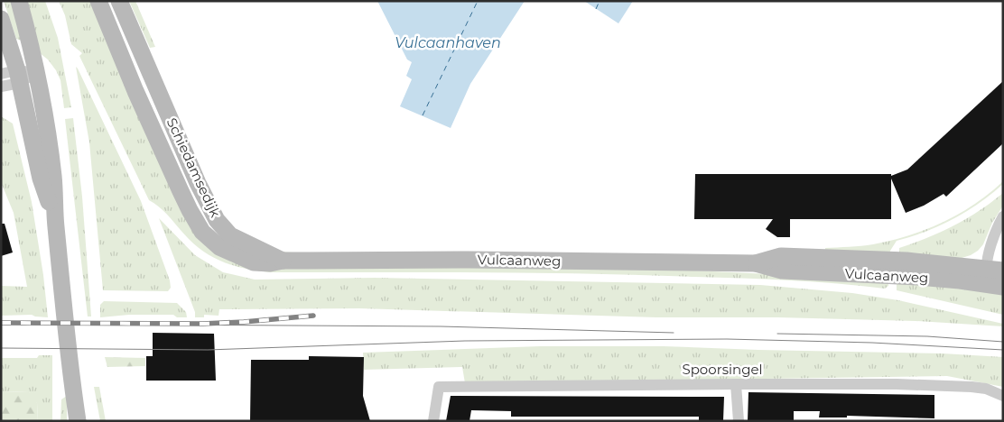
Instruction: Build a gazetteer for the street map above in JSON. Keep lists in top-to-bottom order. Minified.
{"streets":{"main road":["Schiedamsedijk","Vulcaanweg"],"street":["Spoorsingel"]},"crossings":[["Schiedamsedijk","Vulcaanweg"]],"water":["Vulcaanhaven"]}
